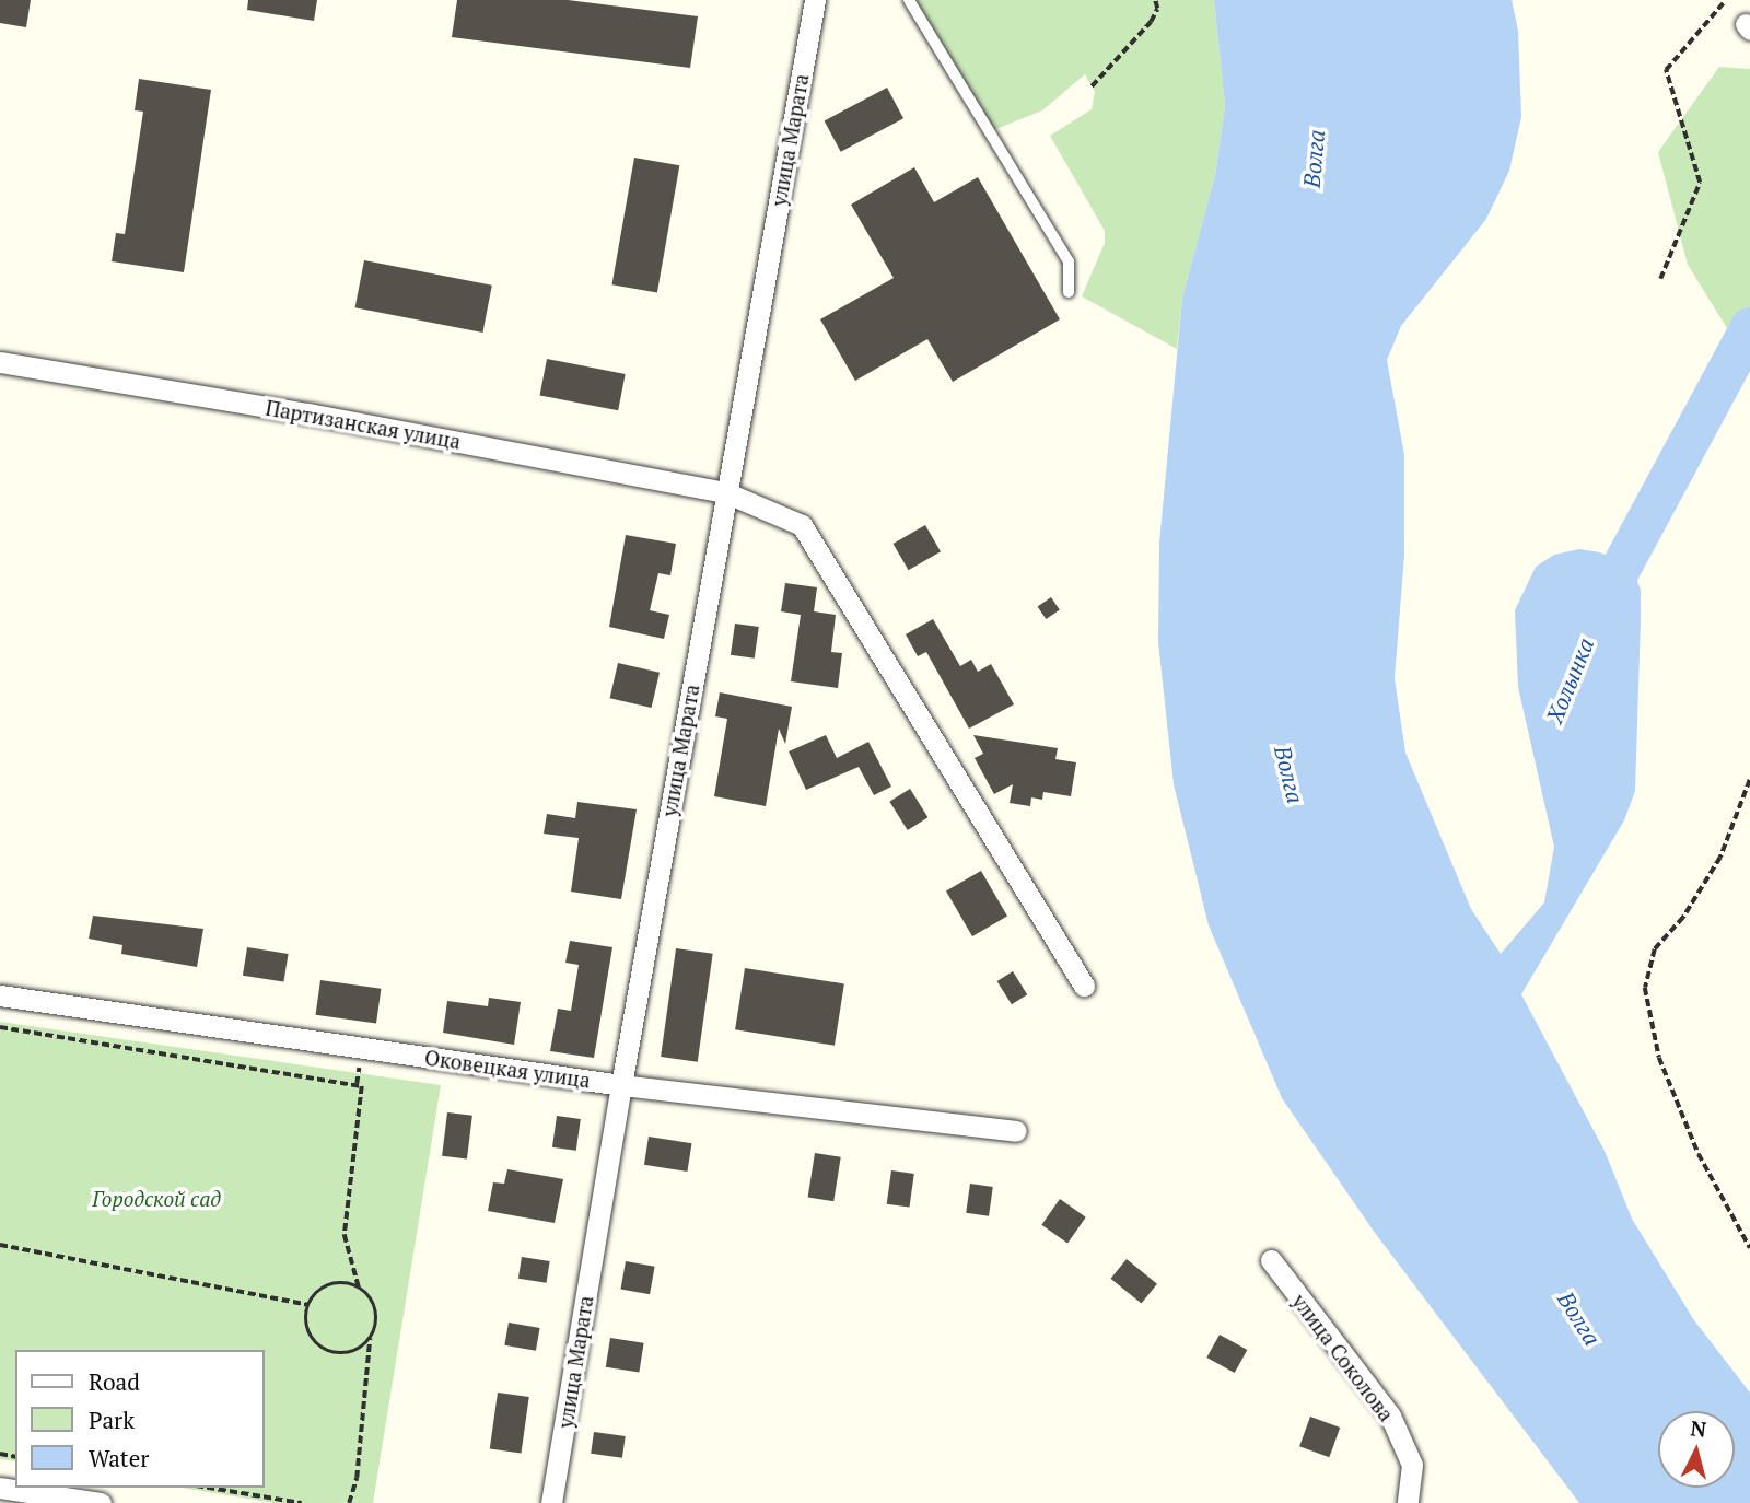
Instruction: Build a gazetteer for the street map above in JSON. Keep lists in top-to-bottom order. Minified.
{"streets":{"street":["улица Марата","Партизанская улица","Оковецкая улица","улица Соколова"]},"crossings":[["улица Марата","Партизанская улица"],["улица Марата","Оковецкая улица"]],"water":["Волга","Холынка"],"parks":["Городской сад"],"legend":["Road","Park","Water"],"north":"top"}
